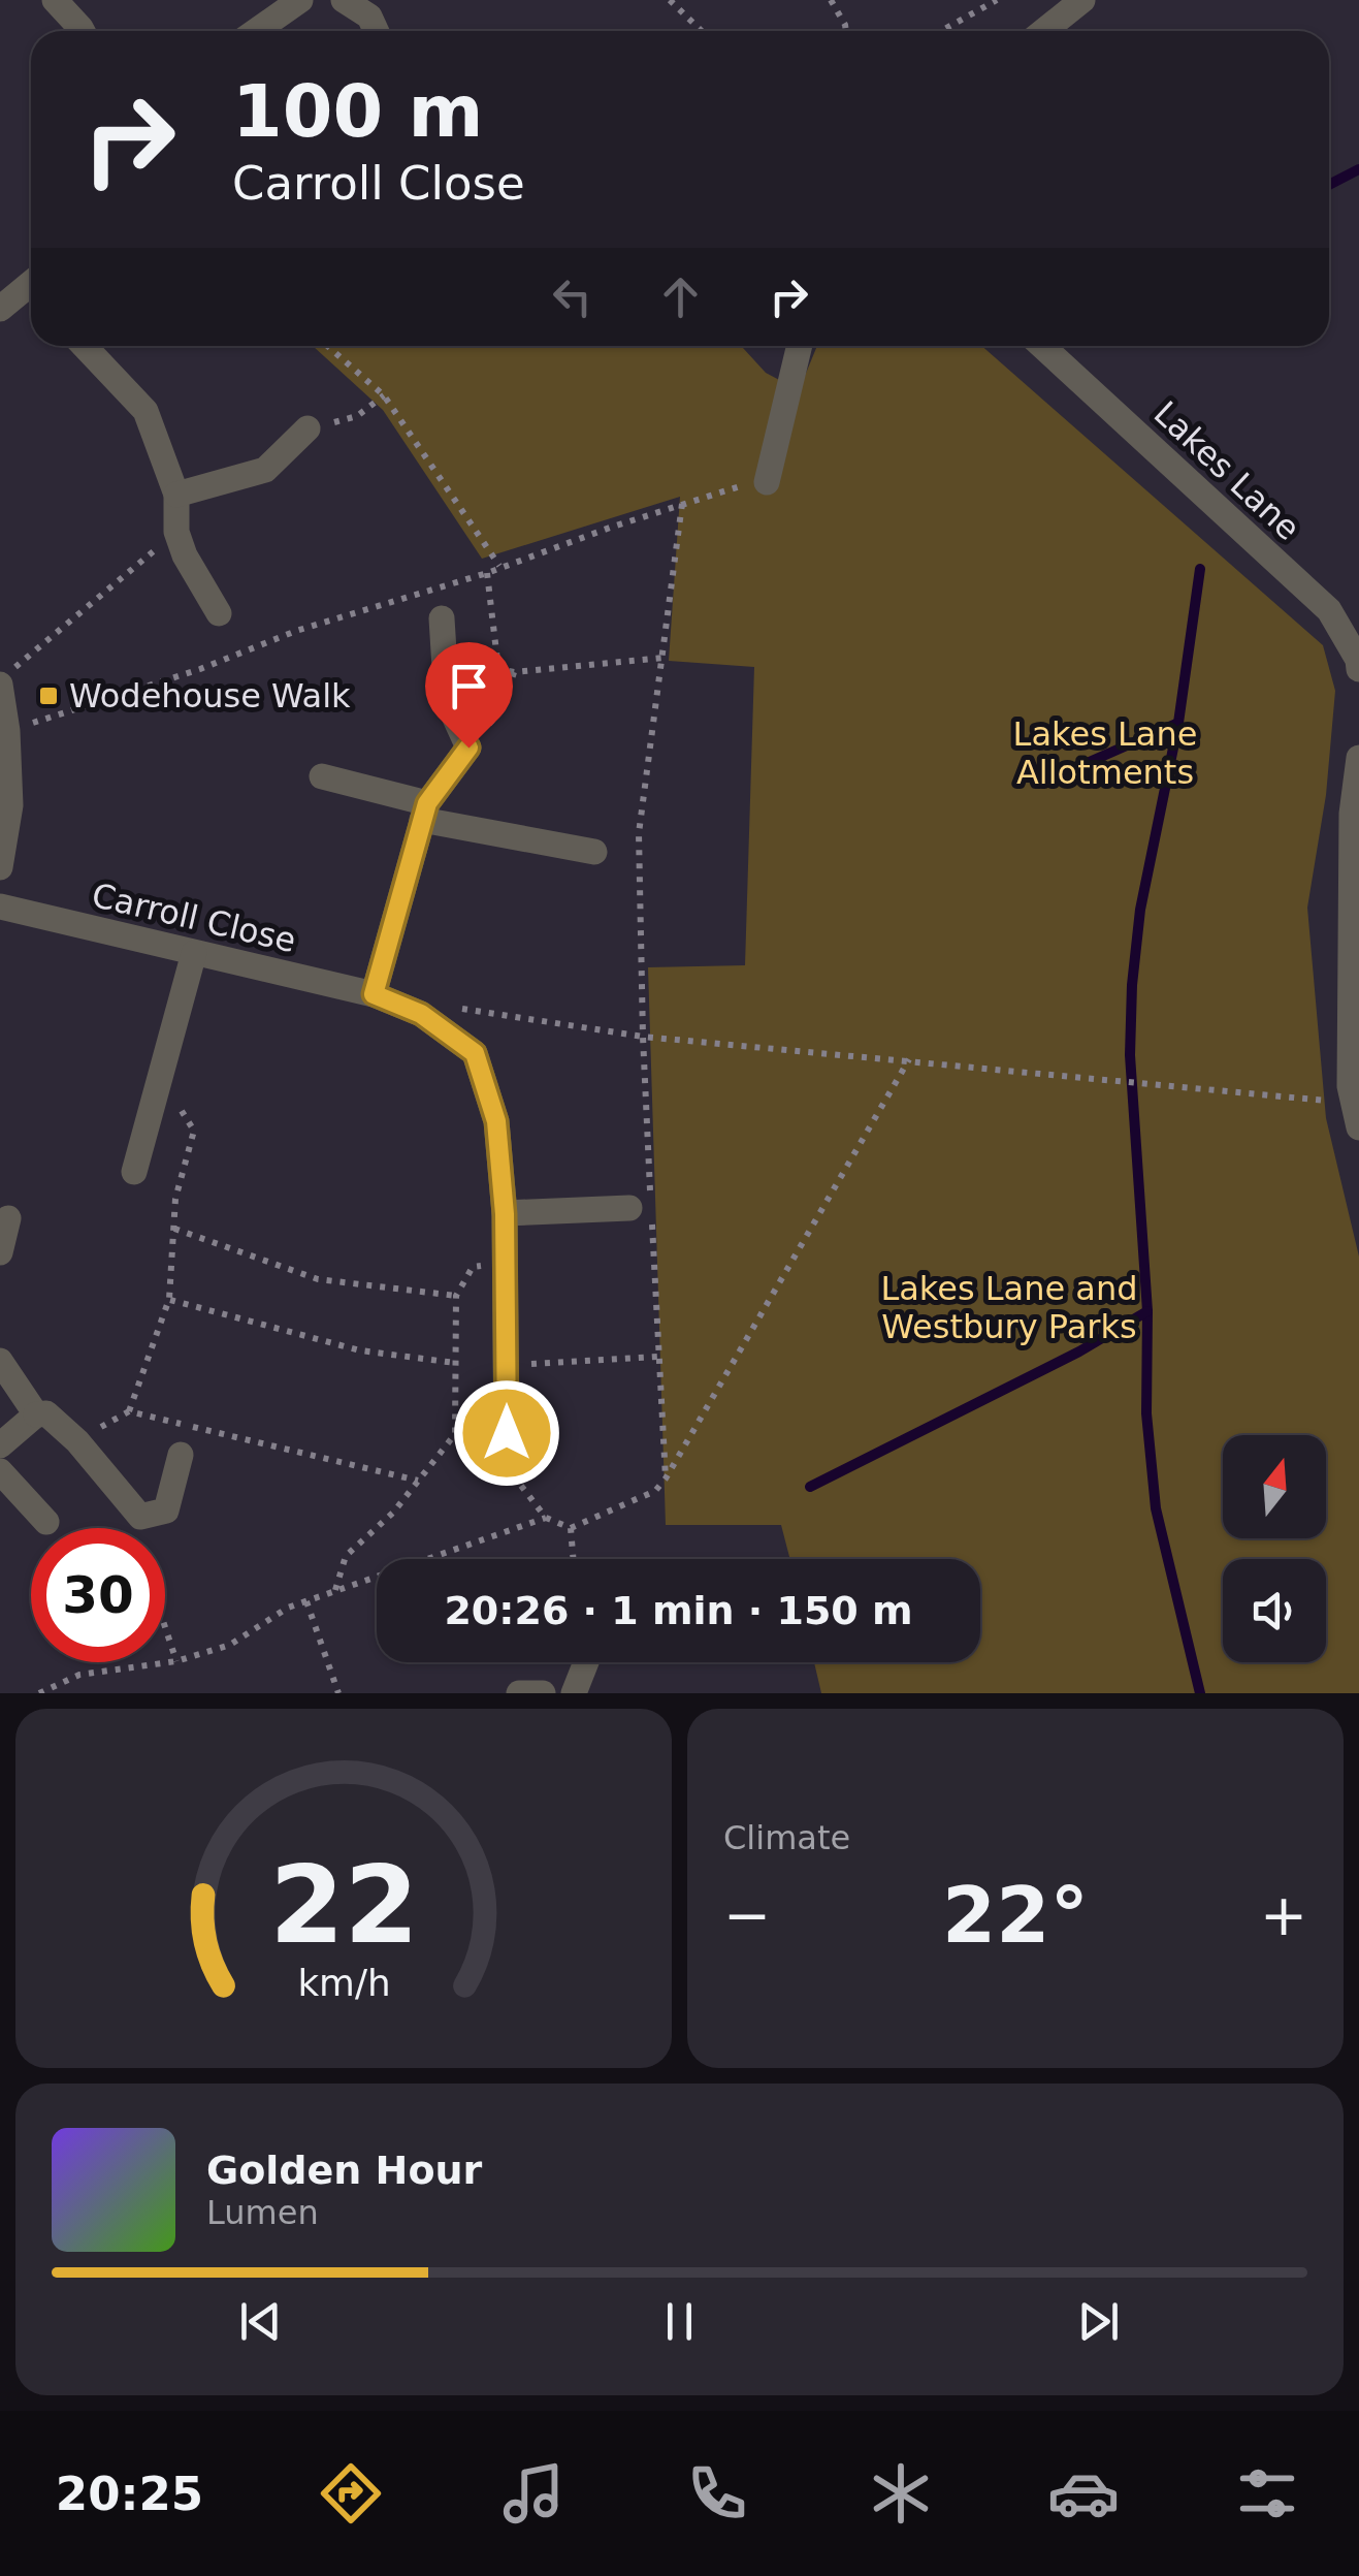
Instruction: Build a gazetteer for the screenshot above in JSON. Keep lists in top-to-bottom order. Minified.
{"streets":{"street":["Lakes Lane","Carroll Close"]},"parks":["Lakes Lane Allotments","Lakes Lane and Westbury Parks"],"places":{"transit":["Wodehouse Walk"]},"north":"top","page":{"turn":["100 m","Carroll Close"],"limit":"30","trip":"20:26 · 1 min · 150 m","tile":"Climate","heat":["−","22°","+"],"song":["Golden Hour","Lumen"],"tabs":"20:25","gauge":["22","km/h"]}}
